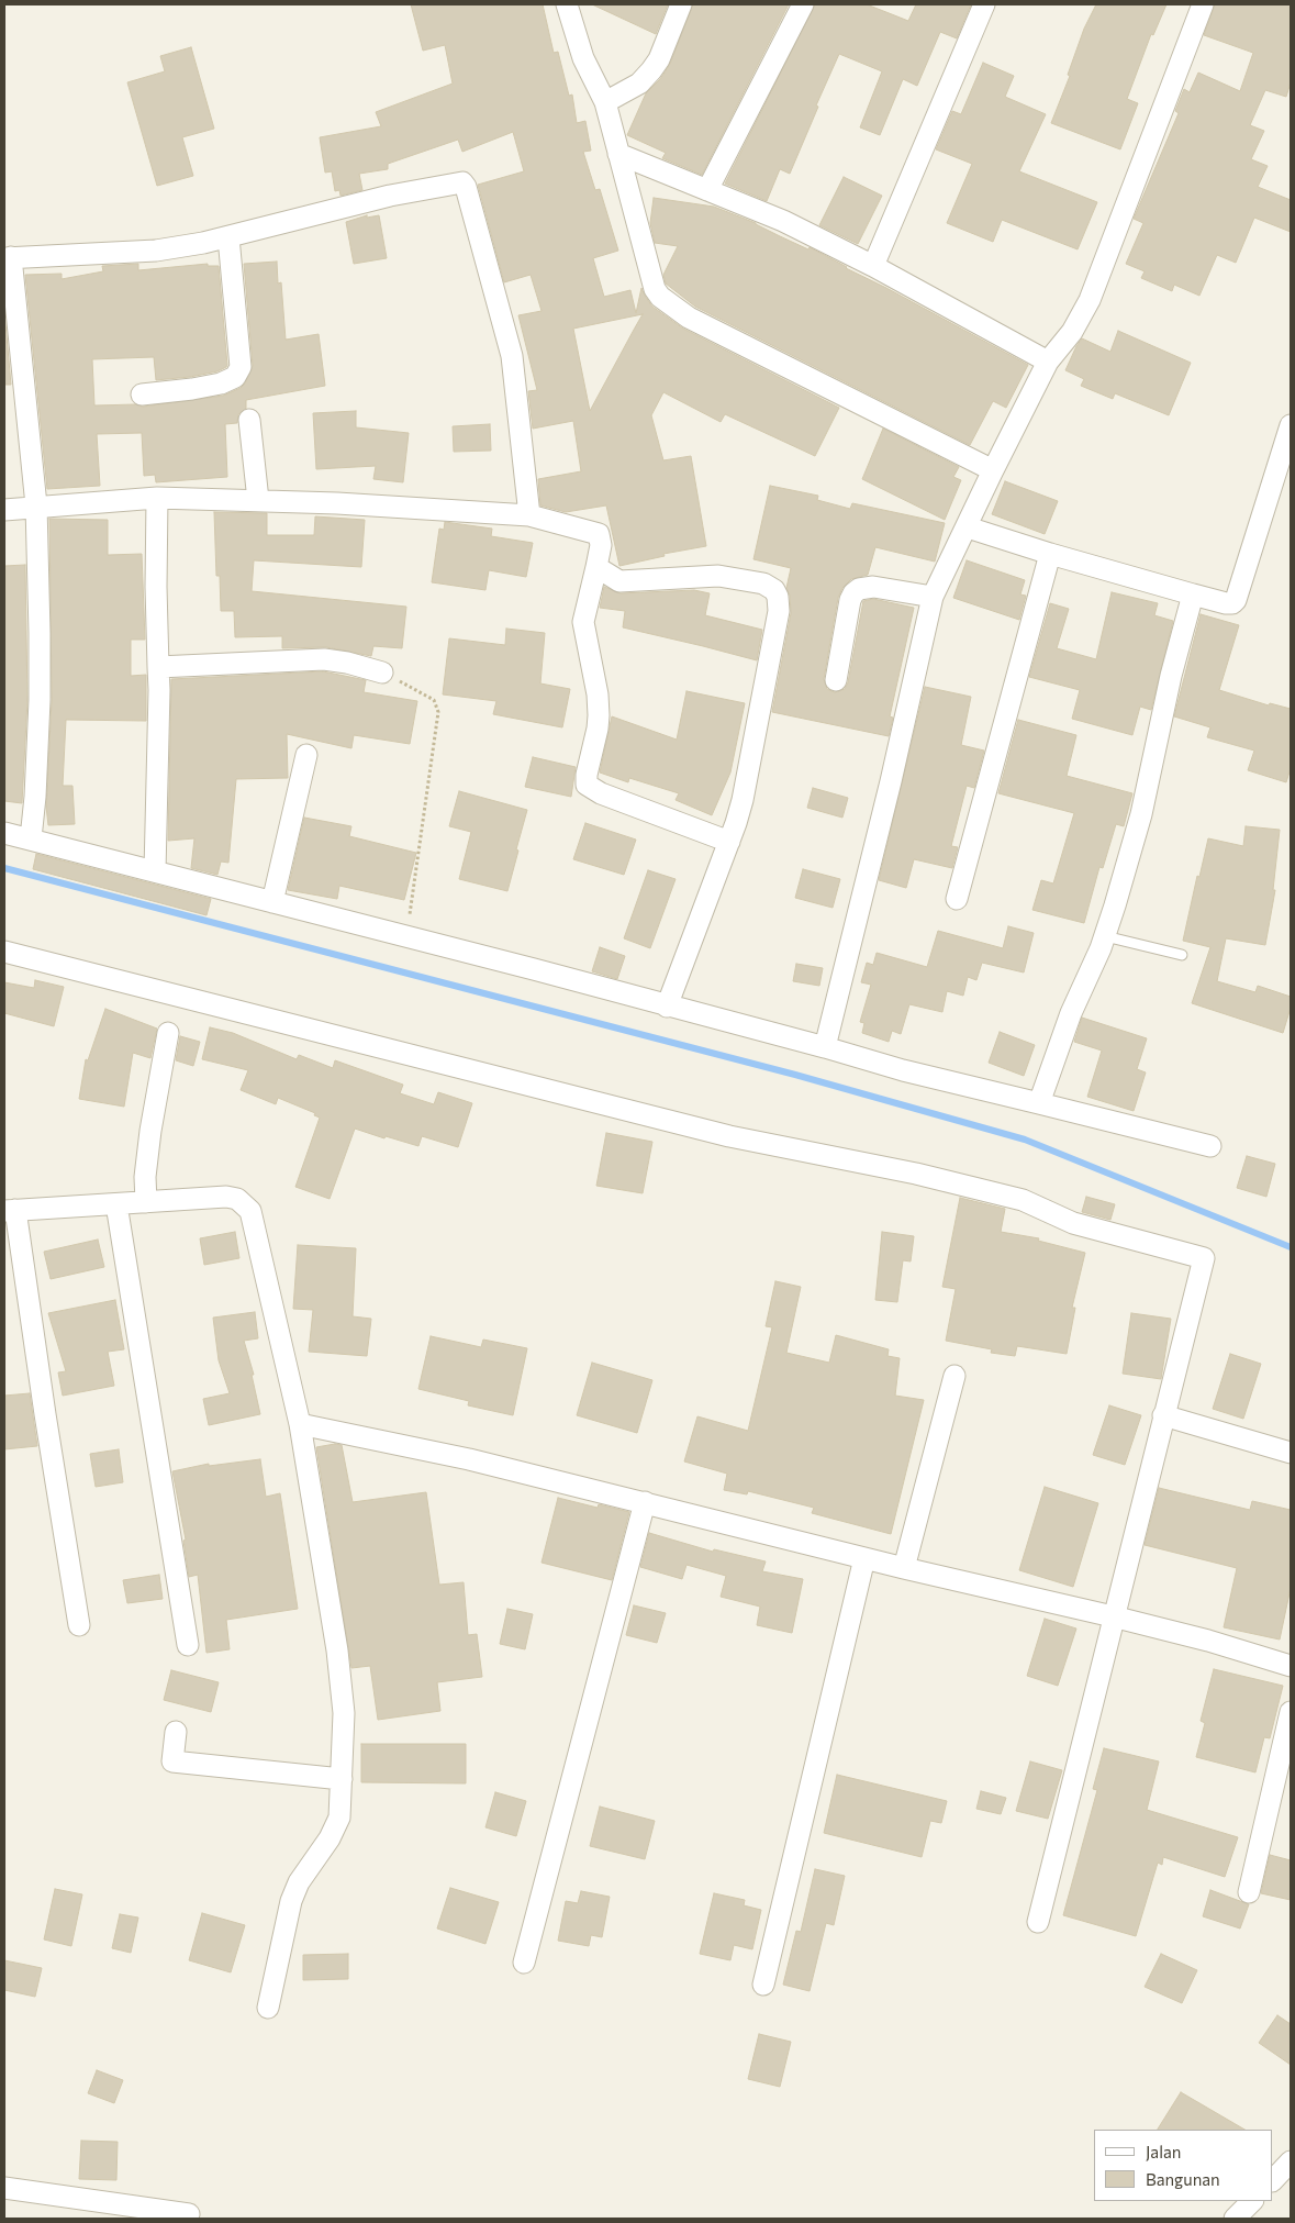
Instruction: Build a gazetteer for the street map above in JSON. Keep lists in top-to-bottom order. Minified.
{"legend":["Jalan","Bangunan"]}
